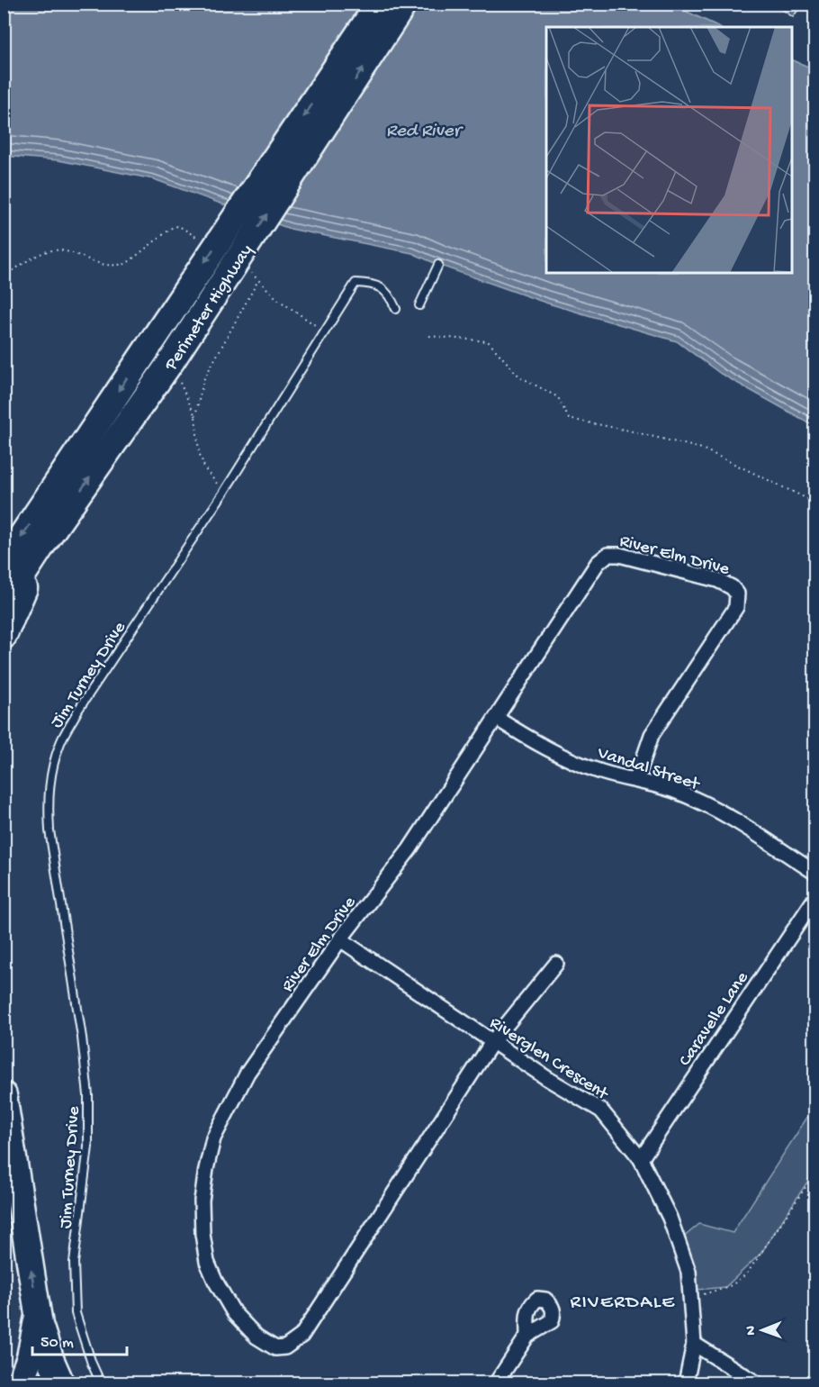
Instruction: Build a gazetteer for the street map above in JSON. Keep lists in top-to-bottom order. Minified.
{"streets":{"highway":["Perimeter Highway"],"street":["River Elm Drive","Vandal Street","Caravelle Lane","Riverglen Crescent"],"lane":["Jim Turney Drive"]},"crossings":[["River Elm Drive","Vandal Street"],["River Elm Drive","Riverglen Crescent"],["Caravelle Lane","Riverglen Crescent"]],"districts":["RIVERDALE"],"water":["Red River"],"scale_bar":"50 m","north":"left"}
